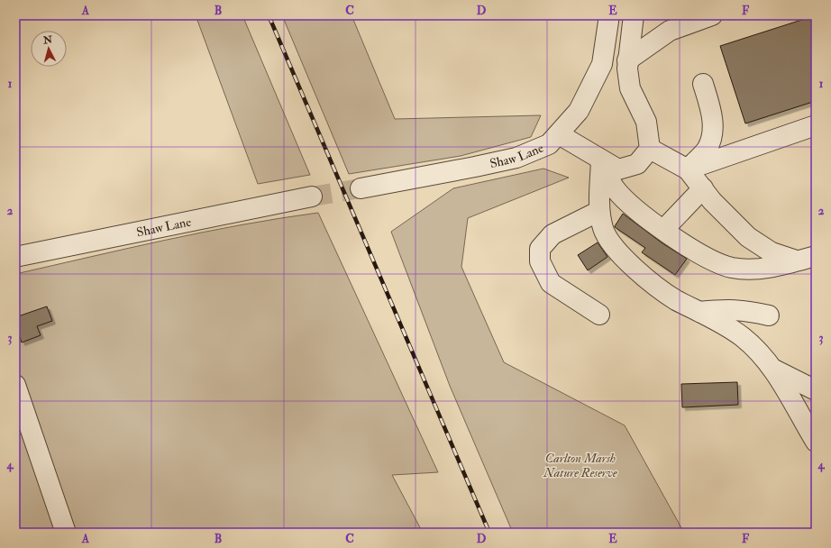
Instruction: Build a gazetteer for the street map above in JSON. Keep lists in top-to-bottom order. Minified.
{"streets":{"street":["Shaw Lane"]},"parks":["Carlton Marsh Nature Reserve"],"north":"top","grid":{"columns":["A","B","C","D","E","F"],"rows":["1","2","3","4"]}}
